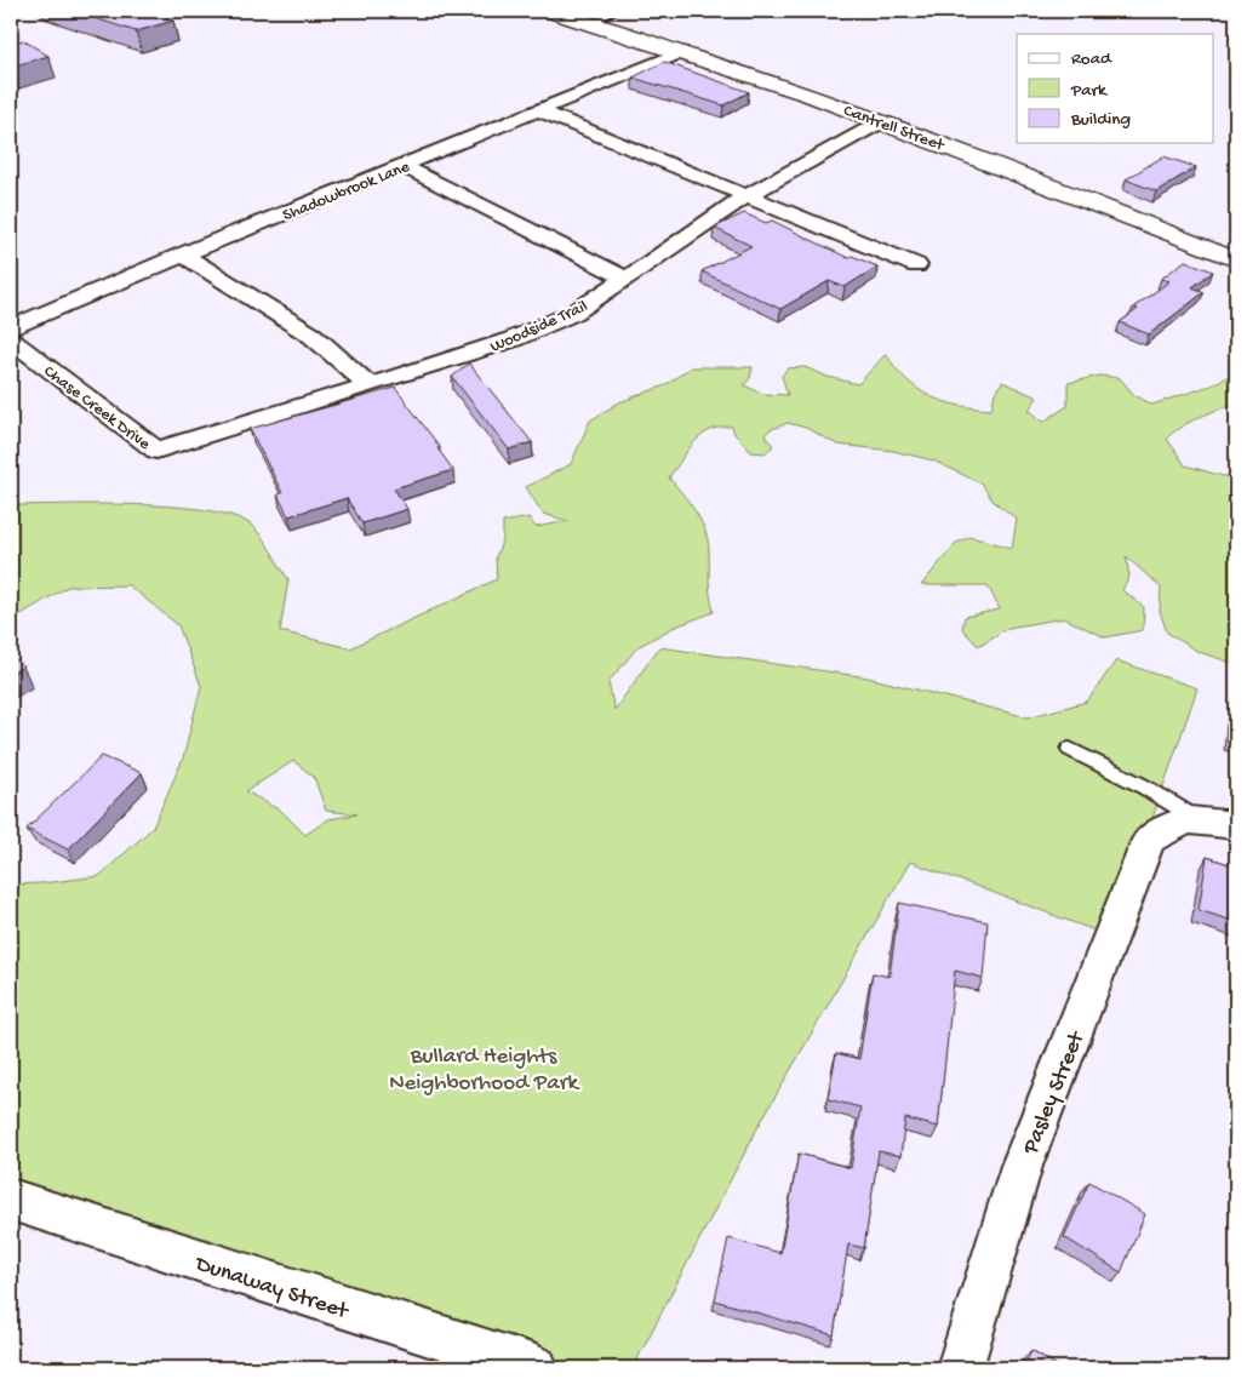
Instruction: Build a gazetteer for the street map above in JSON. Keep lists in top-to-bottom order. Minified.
{"streets":{"street":["Cantrell Street","Shadowbrook Lane","Woodside Trail","Chase Creek Drive","Pasley Street","Dunaway Street"]},"crossings":[["Cantrell Street","Shadowbrook Lane"],["Cantrell Street","Woodside Trail"],["Woodside Trail","Chase Creek Drive"]],"parks":["Bullard Heights Neighborhood Park"],"legend":["Road","Park","Building"]}
